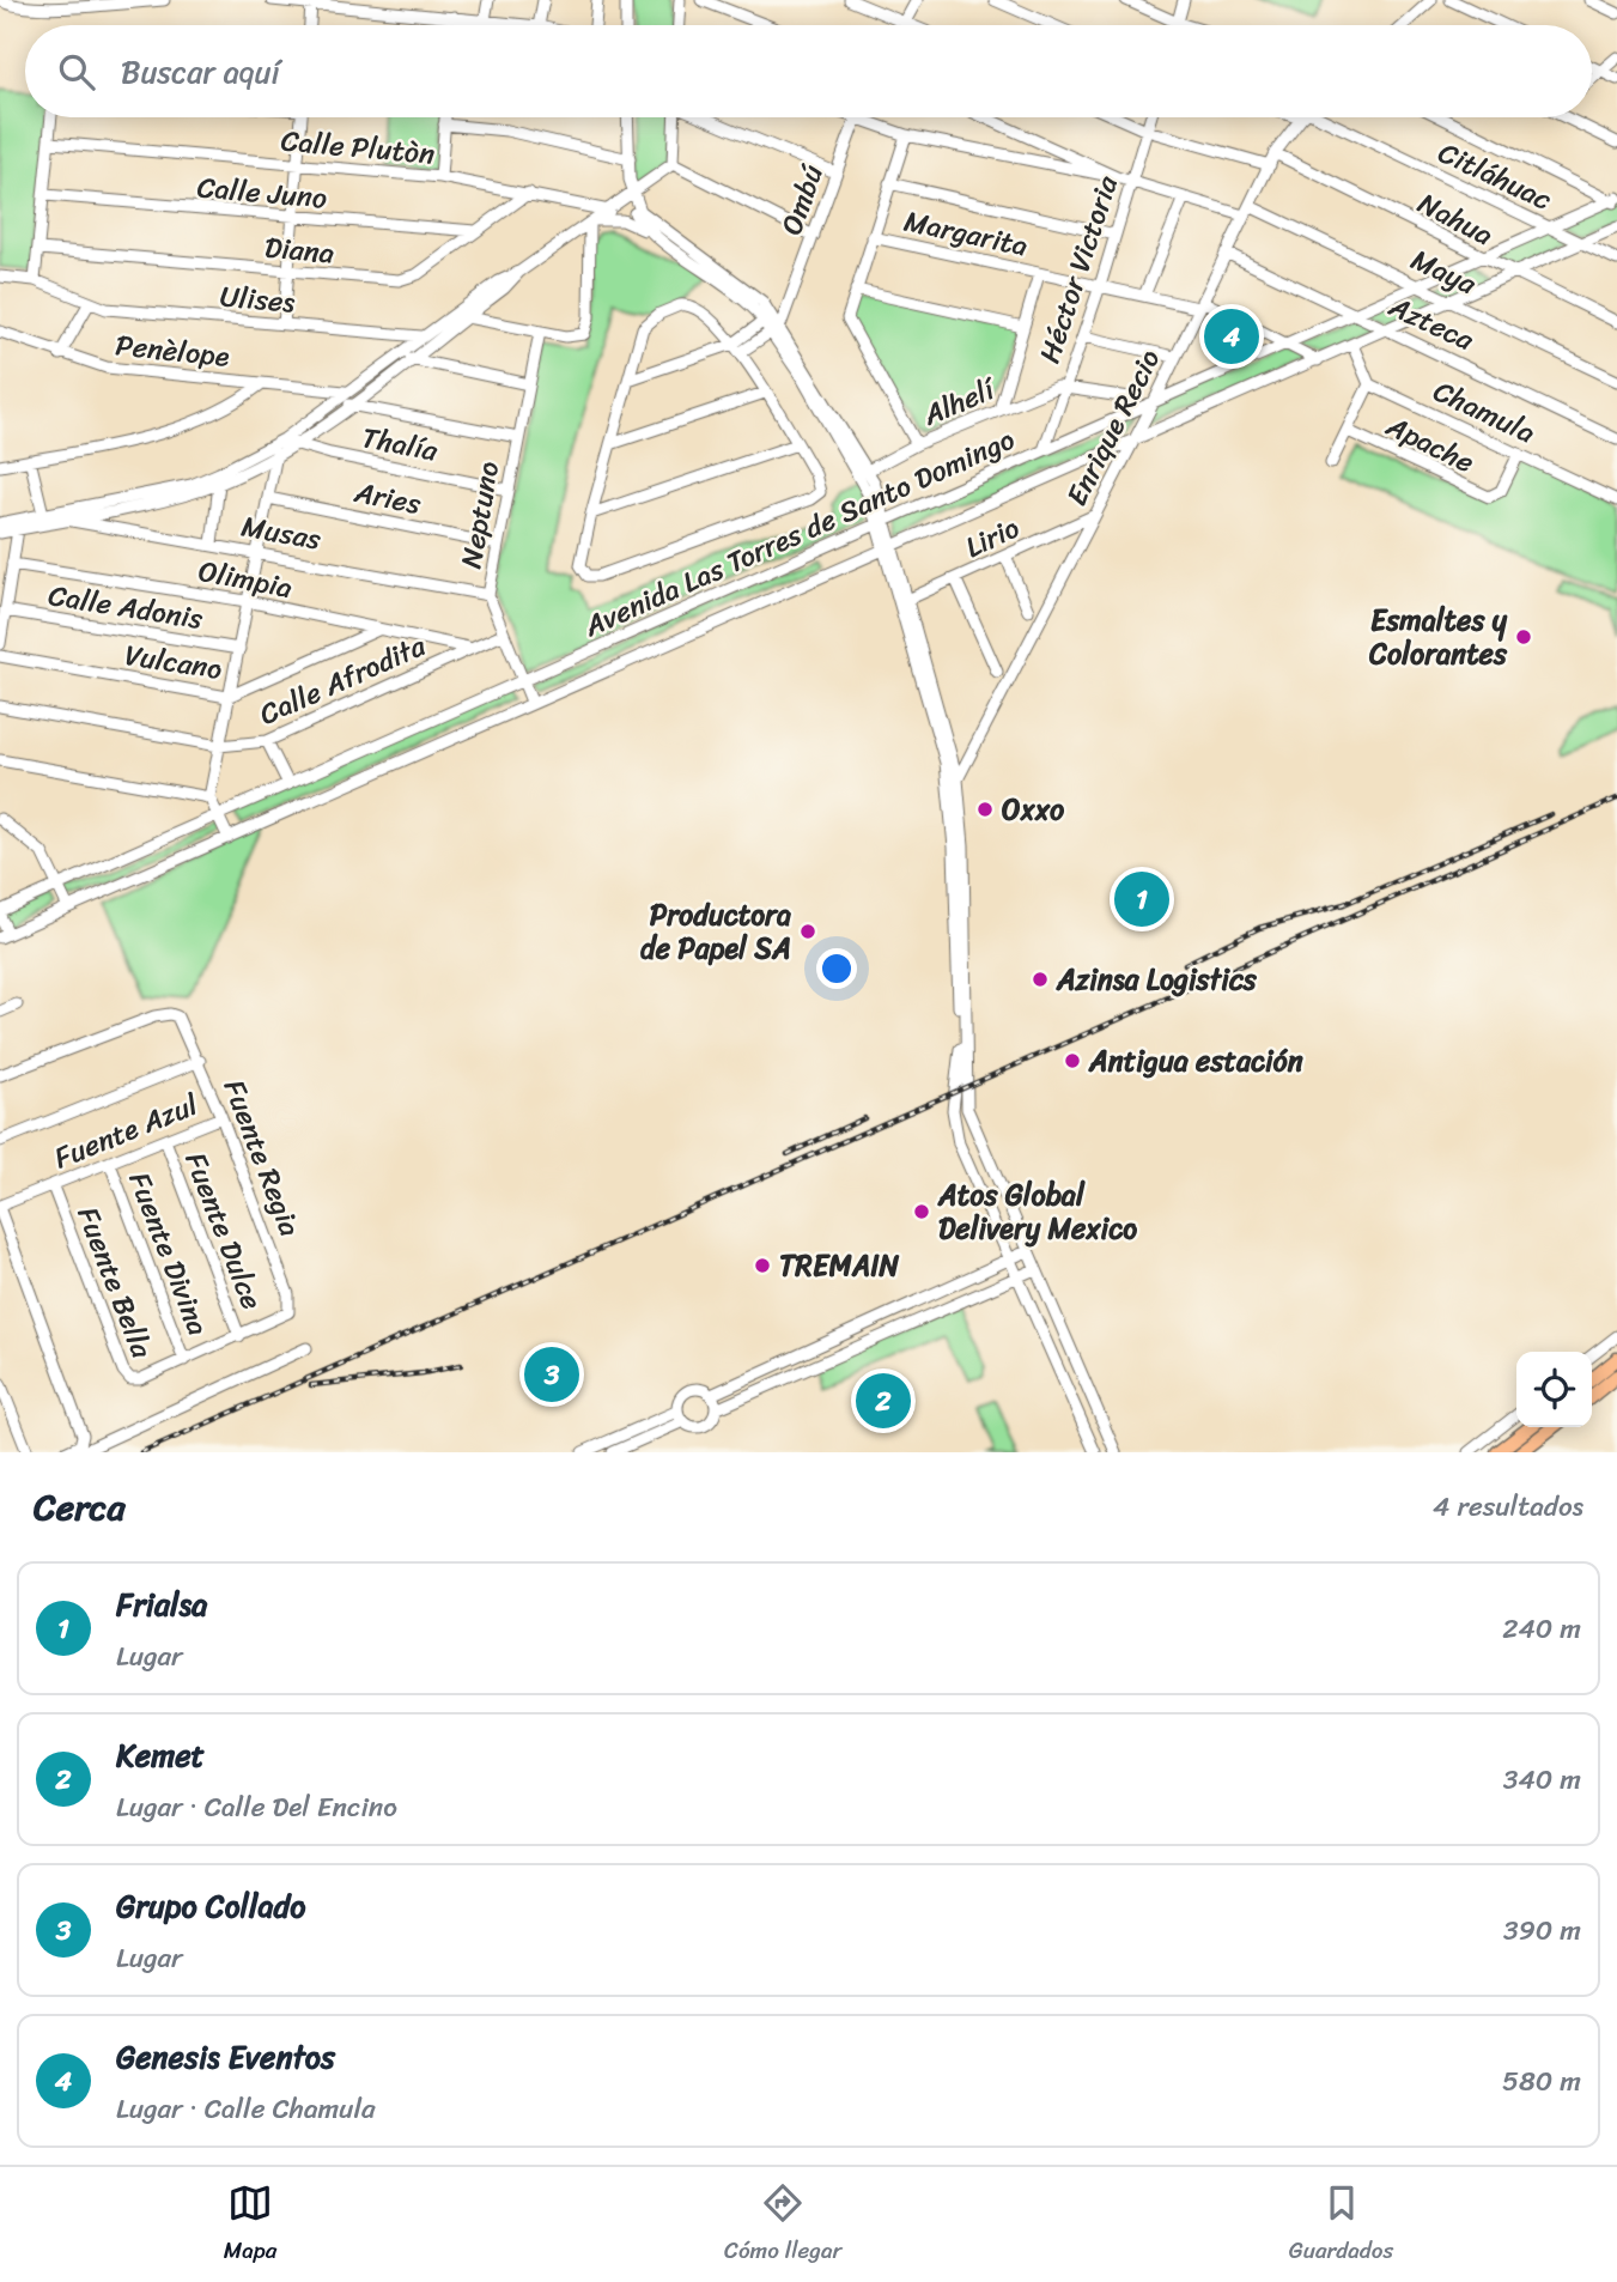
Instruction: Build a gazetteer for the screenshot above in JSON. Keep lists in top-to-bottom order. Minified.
{"streets":{"street":["Calle Plutòn","Citláhuac","Calle Juno","Ombú","Nahua","Margarita","Diana","Héctor Victoria","Maya","Ulises","Azteca","Penèlope","Alhelí","Chamula","Enrique Recio","Thalía","Apache","Aries","Neptuno","Musas","Avenida Las Torres de Santo Domingo","Lirio","Olimpia","Calle Adonis","Vulcano","Calle Afrodita","Fuente Azul","Fuente Regia","Fuente Dulce","Fuente Divina","Fuente Bella"]},"crossings":[["Calle Plutòn","Diana"],["Citláhuac","Avenida Las Torres de Santo Domingo"],["Calle Juno","Diana"],["Nahua","Enrique Recio"],["Nahua","Avenida Las Torres de Santo Domingo"],["Margarita","Héctor Victoria"],["Margarita","Enrique Recio"],["Margarita","Avenida Las Torres de Santo Domingo"],["Héctor Victoria","Maya"],["Héctor Victoria","Alhelí"],["Héctor Victoria","Avenida Las Torres de Santo Domingo"],["Maya","Enrique Recio"],["Maya","Avenida Las Torres de Santo Domingo"],["Azteca","Enrique Recio"],["Azteca","Avenida Las Torres de Santo Domingo"],["Chamula","Apache"],["Enrique Recio","Avenida Las Torres de Santo Domingo"],["Enrique Recio","Lirio"],["Thalía","Neptuno"],["Aries","Neptuno"],["Neptuno","Musas"],["Neptuno","Avenida Las Torres de Santo Domingo"],["Neptuno","Calle Afrodita"],["Olimpia","Vulcano"],["Olimpia","Calle Afrodita"],["Fuente Azul","Fuente Regia"],["Fuente Azul","Fuente Dulce"],["Fuente Azul","Fuente Divina"],["Fuente Azul","Fuente Bella"],["Fuente Regia","Fuente Dulce"],["Fuente Divina","Fuente Bella"]],"places":["Esmaltes y Colorantes","Oxxo","Productora de Papel SA","Azinsa Logistics","Antigua estación","Atos Global Delivery Mexico","TREMAIN"],"page":{"search":"Buscar aquí","pins":["4","1","3","2"],"heading":["Cerca","4 resultados"],"list":[{"mark":"1","name":"Frialsa","note":"Lugar","value":"240 m"},{"mark":"2","name":"Kemet","note":"Lugar · Calle Del Encino","value":"340 m"},{"mark":"3","name":"Grupo Collado","note":"Lugar","value":"390 m"},{"mark":"4","name":"Genesis Eventos","note":"Lugar · Calle Chamula","value":"580 m"}],"nav":["Mapa","Cómo llegar","Guardados"]}}
